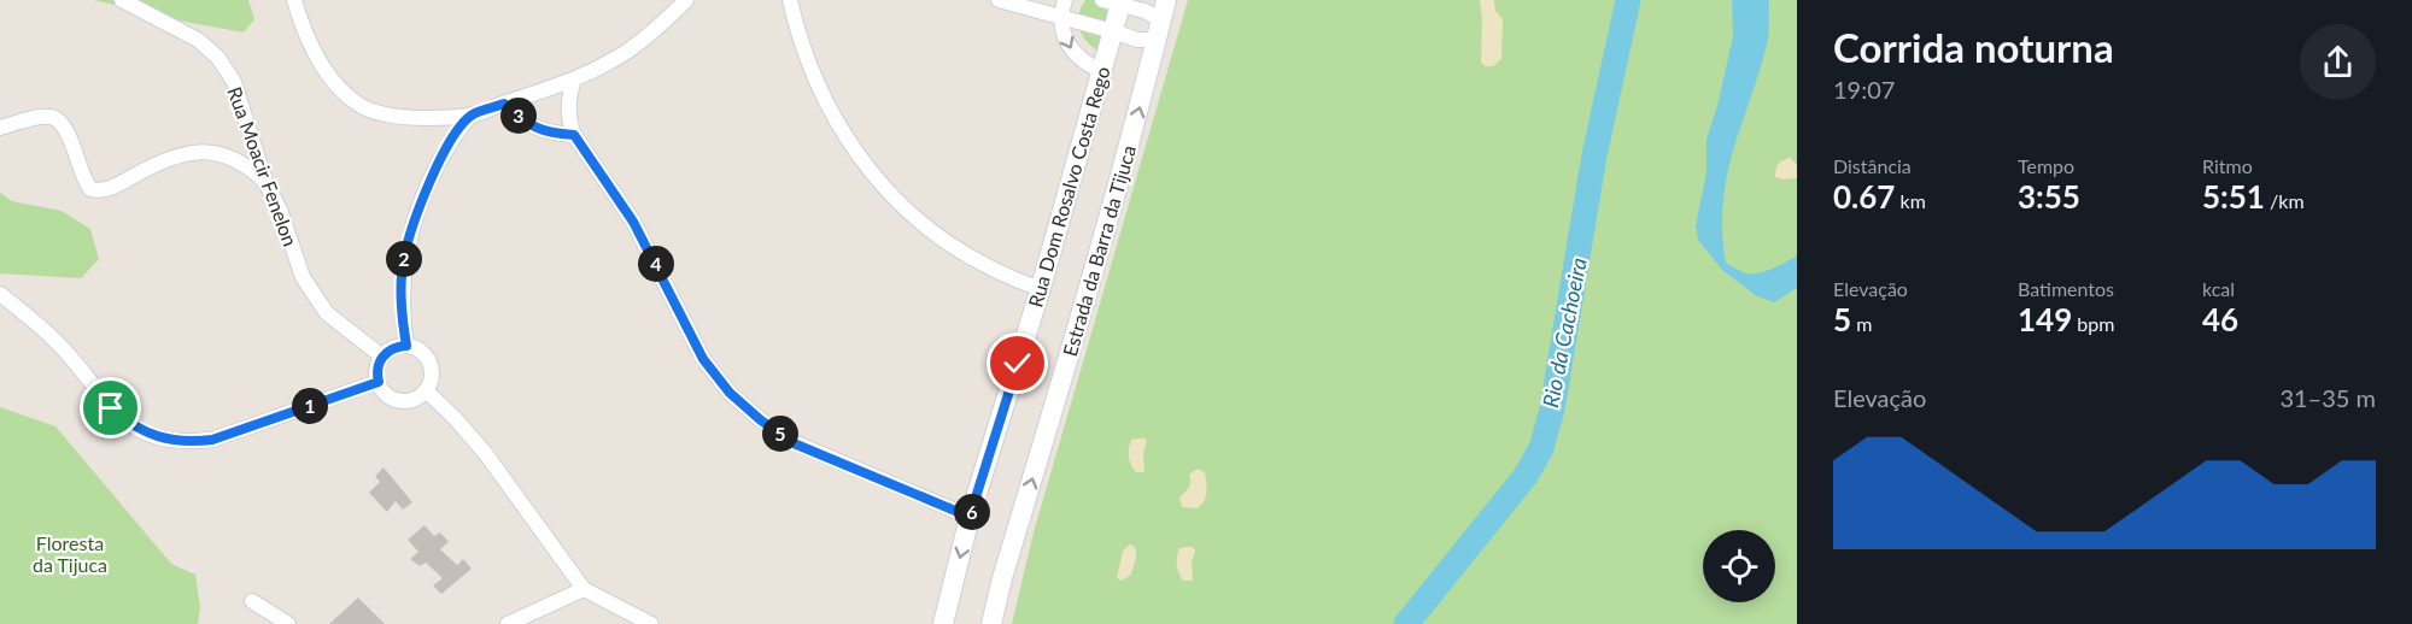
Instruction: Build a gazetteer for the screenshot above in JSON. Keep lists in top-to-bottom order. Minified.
{"streets":{"main road":["Rua Dom Rosalvo Costa Rego","Estrada da Barra da Tijuca"],"street":["Rua Moacir Fenelon"]},"one_way":["Estrada da Barra da Tijuca"],"water":["Rio da Cachoeira"],"parks":["Floresta da Tijuca"],"page":{"heading":["Corrida noturna","19:07"],"pins":["3","2","4","1","5","6"],"stats":[["Distância","0.67 km"],["Tempo","3:55"],["Ritmo","5:51 /km"],["Elevação","5 m"],["Batimentos","149 bpm"],["kcal","46"]],"chart":["Elevação","31–35 m"]}}
